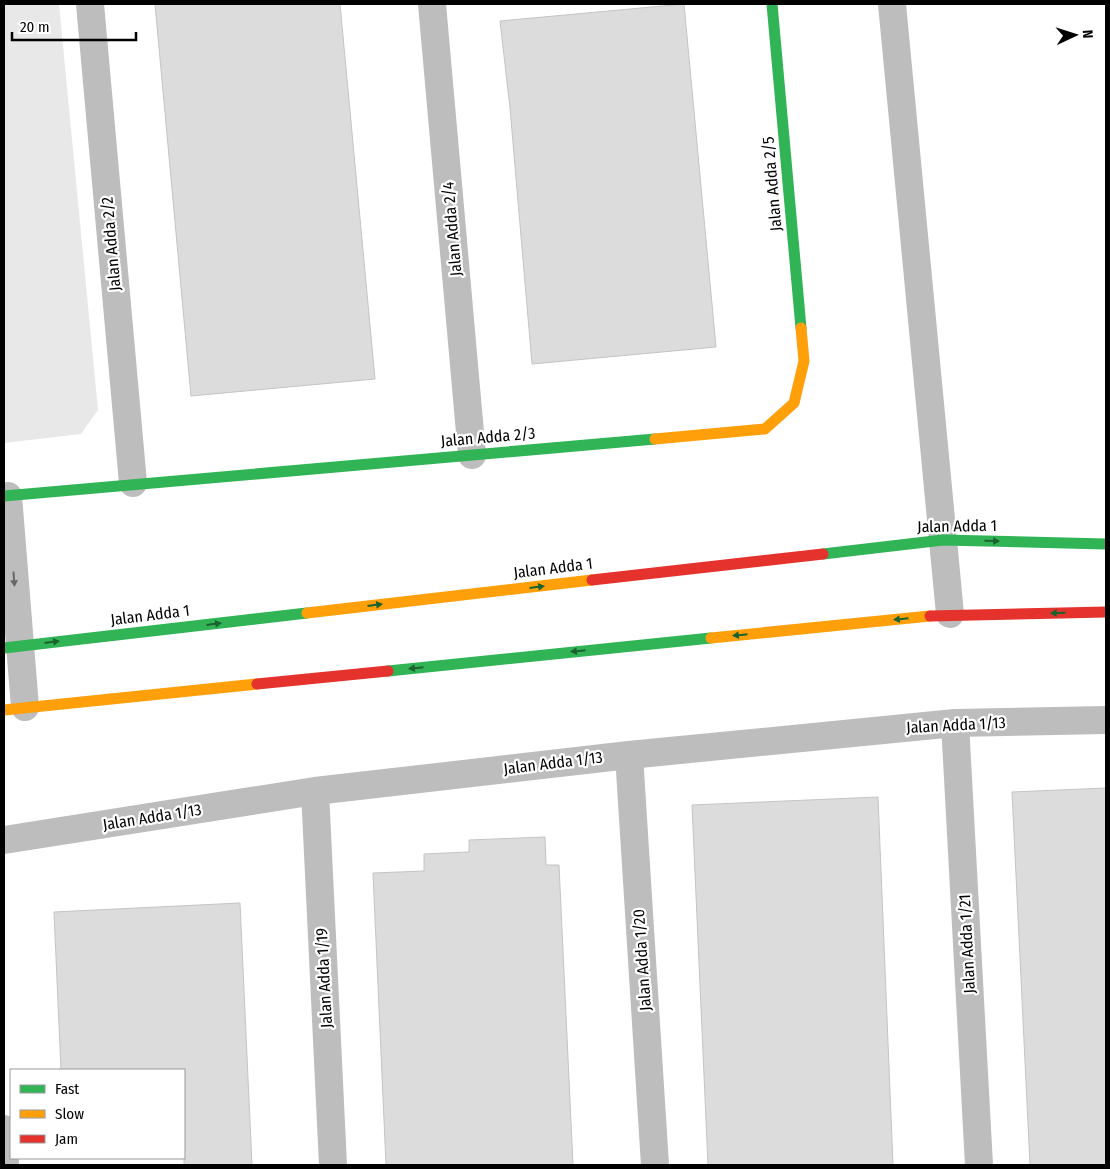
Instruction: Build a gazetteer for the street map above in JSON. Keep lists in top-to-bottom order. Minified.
{"streets":{"street":["Jalan Adda 2/5","Jalan Adda 2/4","Jalan Adda 2/2","Jalan Adda 2/3","Jalan Adda 1","Jalan Adda 1/13","Jalan Adda 1/21","Jalan Adda 1/20","Jalan Adda 1/19"]},"crossings":[["Jalan Adda 2/5","Jalan Adda 2/3"],["Jalan Adda 2/4","Jalan Adda 2/3"],["Jalan Adda 2/2","Jalan Adda 2/3"],["Jalan Adda 1/13","Jalan Adda 1/21"],["Jalan Adda 1/13","Jalan Adda 1/20"],["Jalan Adda 1/13","Jalan Adda 1/19"]],"legend":["Fast","Slow","Jam"],"scale_bar":"20 m","north":"right"}
